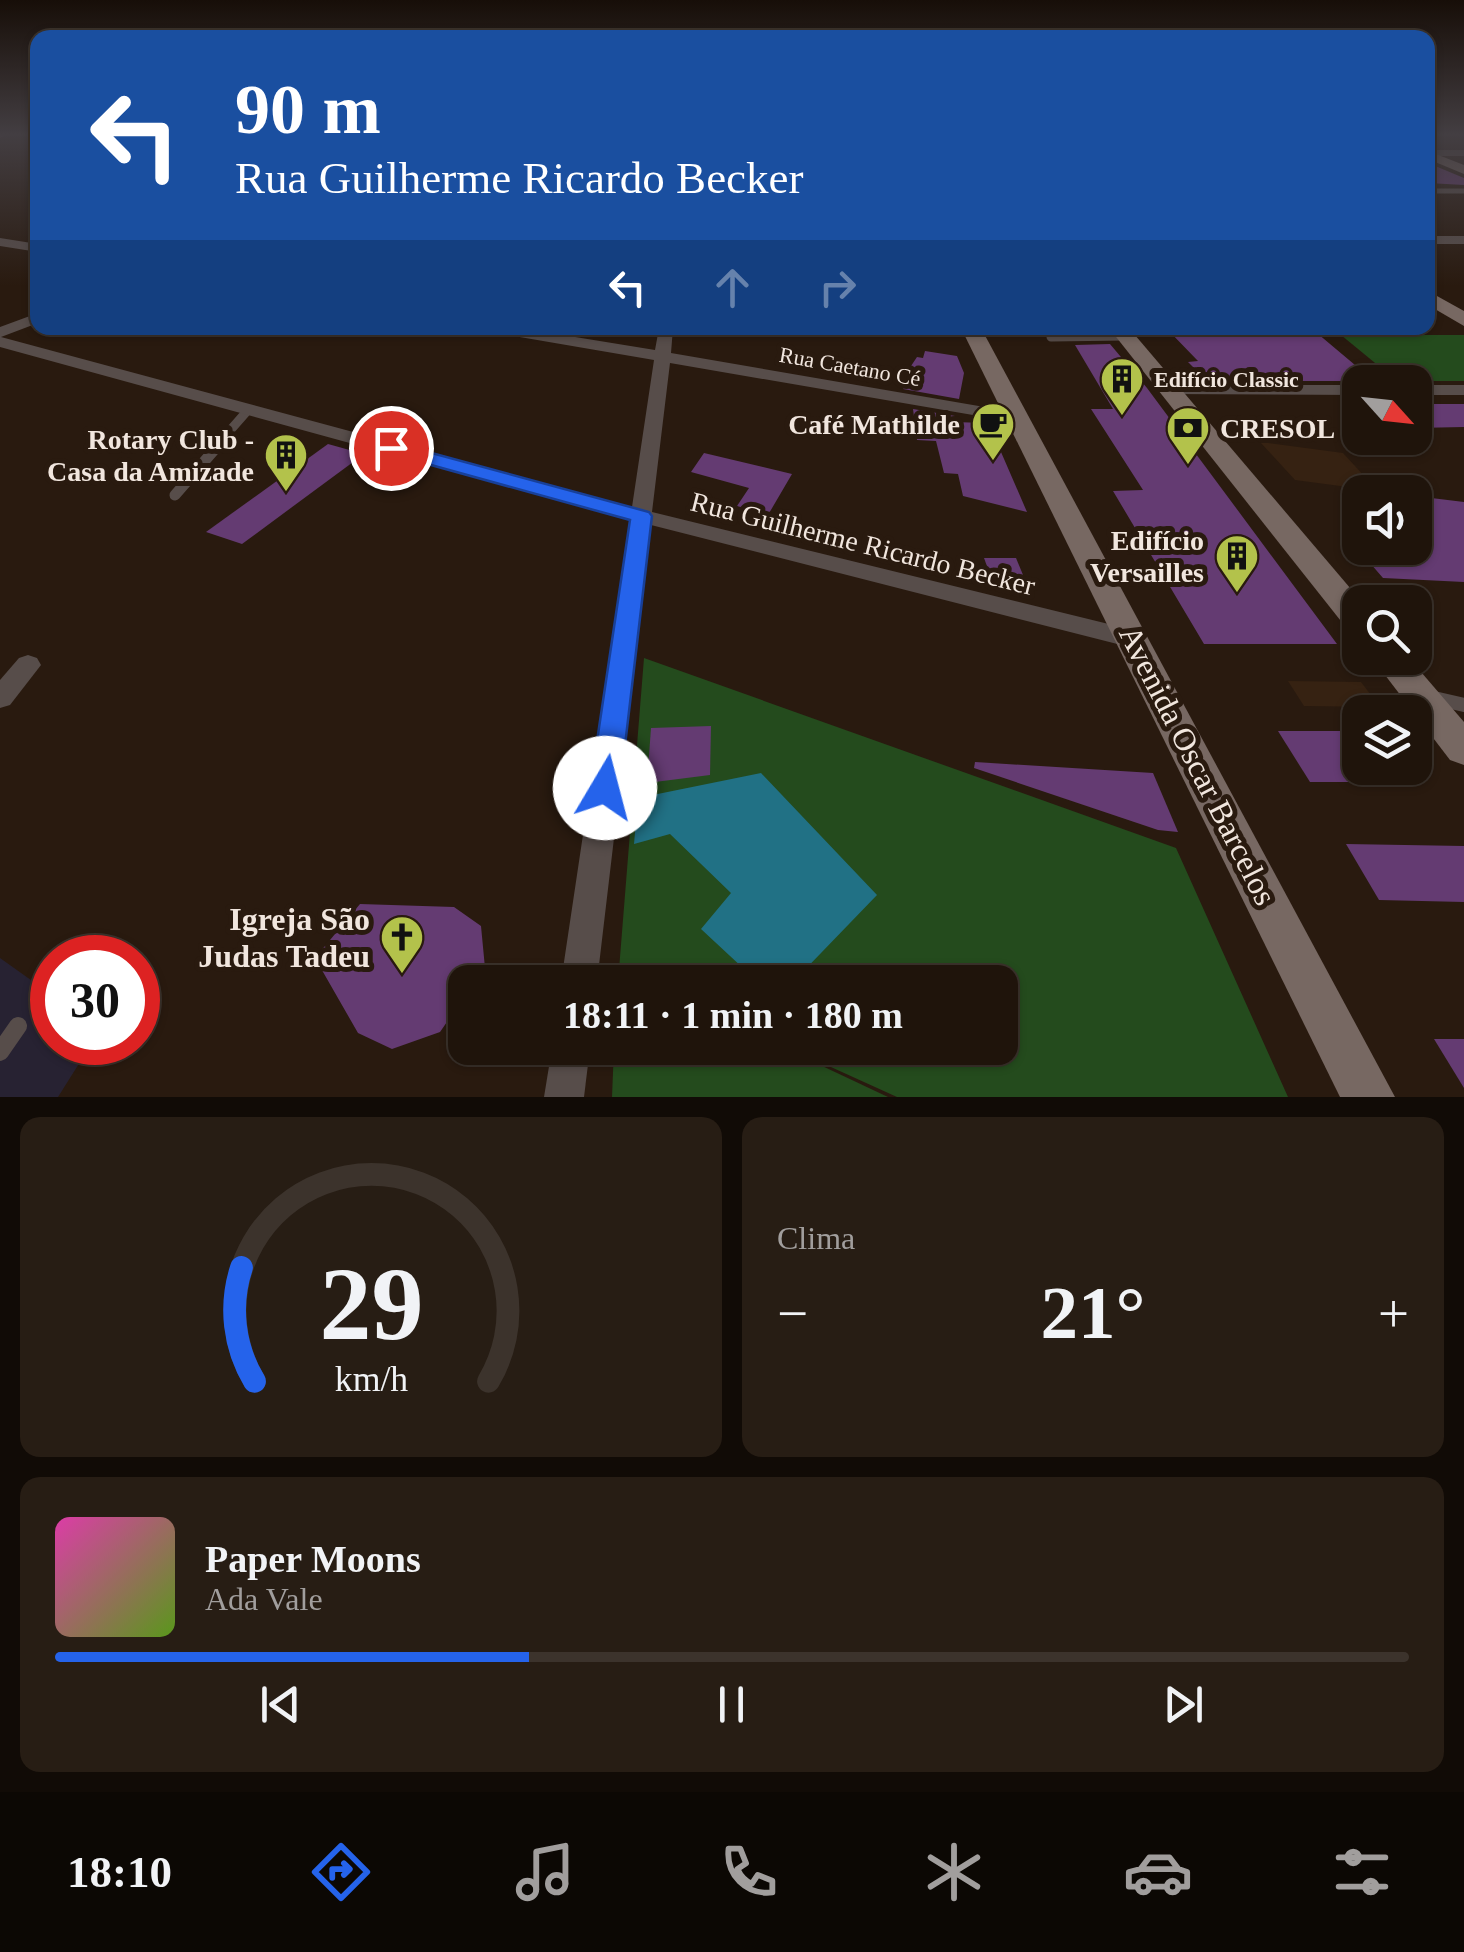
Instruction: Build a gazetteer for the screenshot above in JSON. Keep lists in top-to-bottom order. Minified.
{"streets":{"main road":["Avenida Oscar Barcelos"],"street":["Rua Caetano Cé","Rua Guilherme Ricardo Becker"]},"crossings":[["Rua Caetano Cé","Avenida Oscar Barcelos"],["Rua Guilherme Ricardo Becker","Avenida Oscar Barcelos"]],"places":{"building":["Edifício Classic","Rotary Club - Casa da Amizade","Edifício Versailles"],"cafe":["Café Mathilde"],"bank":["CRESOL"],"church":["Igreja São Judas Tadeu"]},"north":"bottom right","page":{"turn":["90 m","Rua Guilherme Ricardo Becker"],"limit":"30","trip":"18:11 · 1 min · 180 m","tile":"Clima","heat":["−","21°","+"],"song":["Paper Moons","Ada Vale"],"tabs":"18:10","gauge":["29","km/h"]}}
